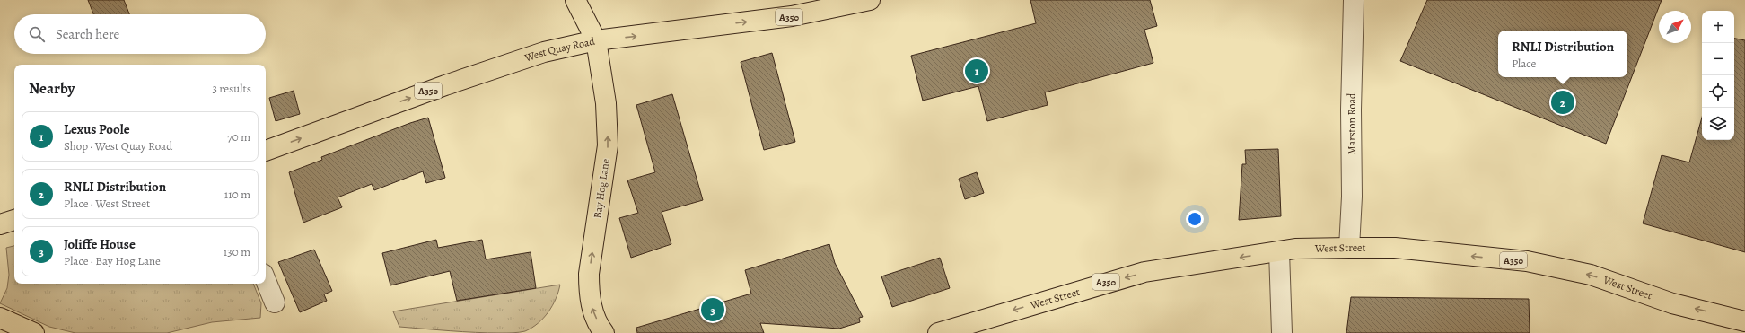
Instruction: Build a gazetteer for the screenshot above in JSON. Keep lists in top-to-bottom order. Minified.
{"streets":{"highway":["A350","West Quay Road","Bay Hog Lane","West Street"],"street":["Marston Road"]},"crossings":[["West Quay Road","Bay Hog Lane"],["Marston Road","West Street"]],"one_way":["West Quay Road","Bay Hog Lane","West Street"],"north":"top right","page":{"map_buttons":["+","−"],"search":"Search here","popup":["RNLI Distribution","Place"],"pins":["1","2","3"],"heading":["Nearby","3 results"],"list":[{"mark":"1","name":"Lexus Poole","note":"Shop · West Quay Road","value":"70 m"},{"mark":"2","name":"RNLI Distribution","note":"Place · West Street","value":"110 m"},{"mark":"3","name":"Joliffe House","note":"Place · Bay Hog Lane","value":"130 m"}]}}
